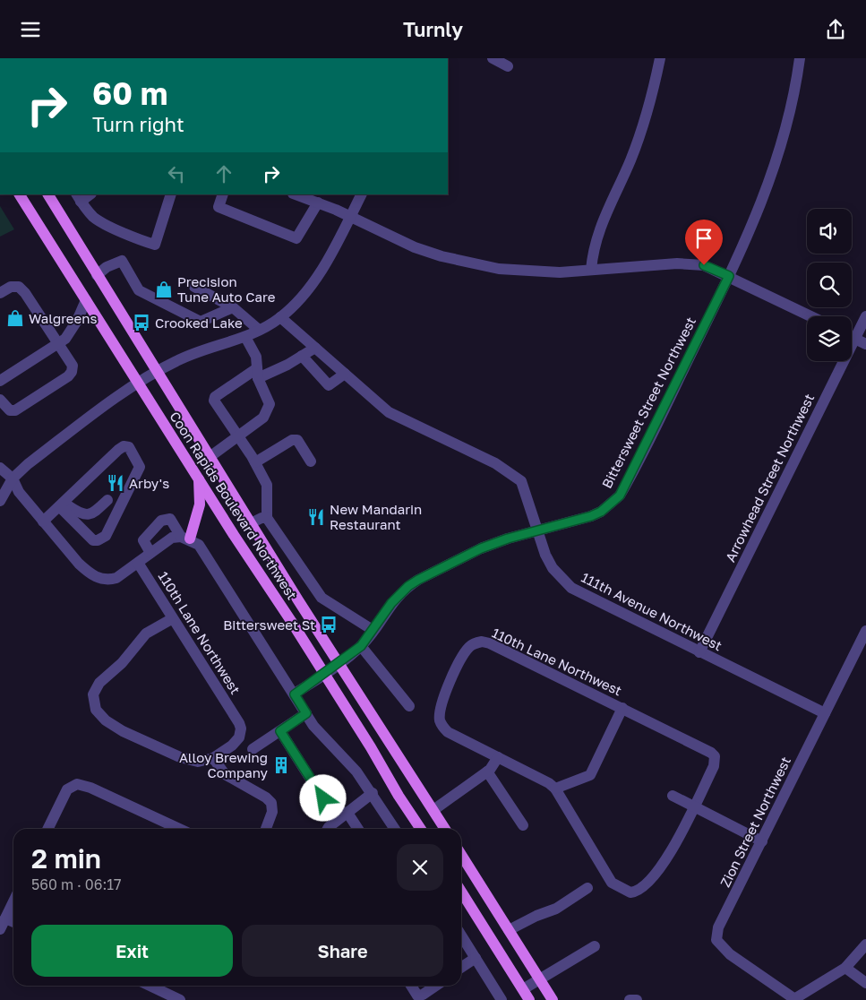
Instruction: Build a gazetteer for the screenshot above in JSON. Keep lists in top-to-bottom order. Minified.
{"streets":{"main road":["Coon Rapids Boulevard Northwest"],"street":["Bittersweet Street Northwest","Arrowhead Street Northwest","111th Avenue Northwest","110th Lane Northwest","Zion Street Northwest"]},"crossings":[["Bittersweet Street Northwest","Coon Rapids Boulevard Northwest"],["Bittersweet Street Northwest","111th Avenue Northwest"],["Arrowhead Street Northwest","111th Avenue Northwest"],["111th Avenue Northwest","Zion Street Northwest"]],"places":{"shop":["Precision Tune Auto Care","Walgreens"],"bus stop":["Crooked Lake","Bittersweet St"],"restaurant":["Arby's","New Mandarin Restaurant"],"building":["Alloy Brewing Company"]},"page":{"header":"Turnly","turn":["60 m","Turn right"],"heading":["2 min","560 m · 06:17"],"buttons":["Exit","Share"]}}
